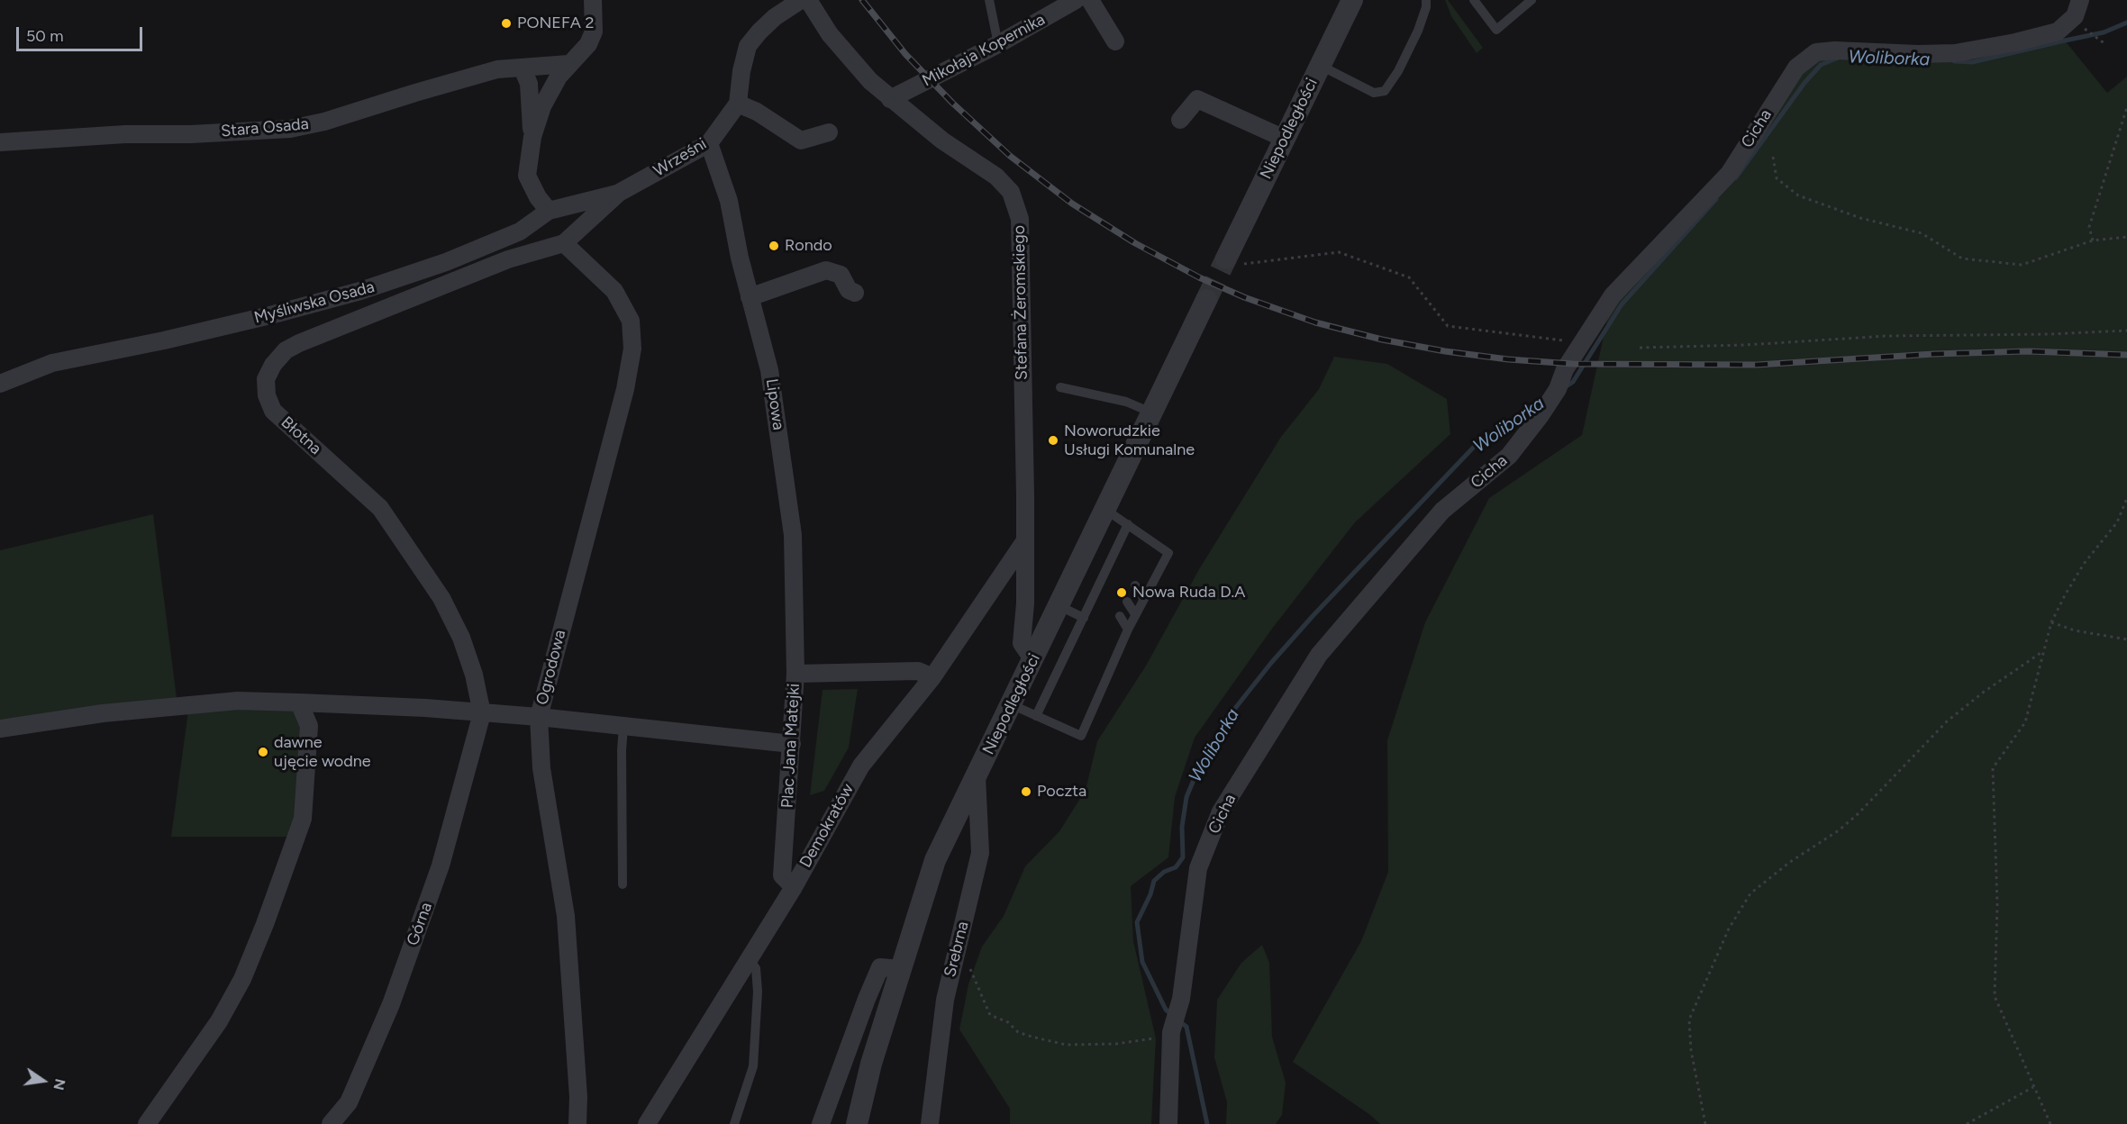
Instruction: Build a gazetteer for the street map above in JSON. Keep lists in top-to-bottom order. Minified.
{"streets":{"street":["Mikołaja Kopernika","Stara Osada","Niepodległości","Cicha","Wrześni","Myśliwska Osada","Stefana Żeromskiego","Lipowa","Błotna","Ogrodowa","Plac Jana Matejki","Demokratów","Górna","Srebrna"]},"crossings":[["Mikołaja Kopernika","Stefana Żeromskiego"],["Niepodległości","Stefana Żeromskiego"],["Niepodległości","Srebrna"],["Wrześni","Myśliwska Osada"],["Wrześni","Lipowa"],["Wrześni","Błotna"],["Wrześni","Ogrodowa"],["Stefana Żeromskiego","Demokratów"],["Lipowa","Plac Jana Matejki"],["Błotna","Ogrodowa"],["Błotna","Górna"],["Plac Jana Matejki","Demokratów"]],"water":["Woliborka"],"places":["PONEFA 2","Rondo","Noworudzkie Usługi Komunalne","Nowa Ruda D.A","dawne ujęcie wodne","Poczta"],"scale_bar":"50 m","north":"right"}
